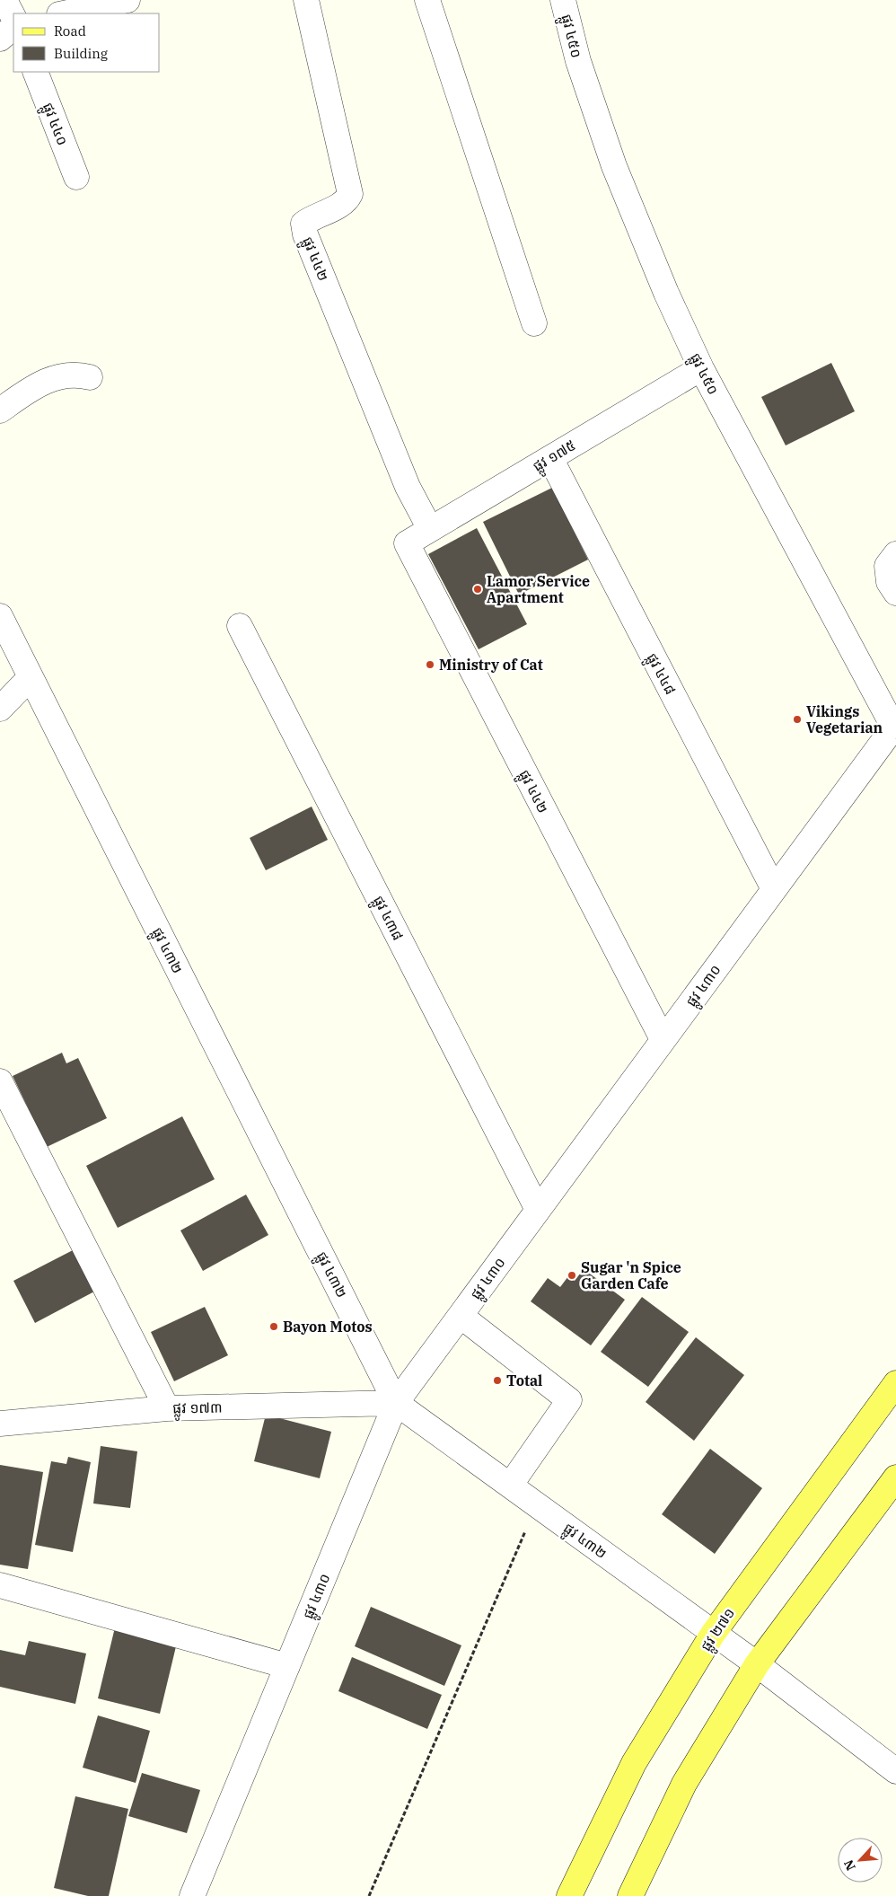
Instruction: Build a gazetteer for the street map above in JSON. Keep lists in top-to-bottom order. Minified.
{"streets":{"main road":["ផ្លូវ ២៧១"],"street":["ផ្លូវ ៤៥០","ផ្លូវ ៤៤០","ផ្លូវ ៤៤២","ផ្លូវ ១៧៥","ផ្លូវ ៤៤៨","ផ្លូវ ៤៣៨","ផ្លូវ ៤៣២","ផ្លូវ ៤៣០","ផ្លូវ ១៧៣"]},"crossings":[["ផ្លូវ ៤៥០","ផ្លូវ ១៧៥"],["ផ្លូវ ៤៥០","ផ្លូវ ៤៣០"],["ផ្លូវ ៤៤២","ផ្លូវ ១៧៥"],["ផ្លូវ ៤៤២","ផ្លូវ ៤៣០"],["ផ្លូវ ១៧៥","ផ្លូវ ៤៤៨"],["ផ្លូវ ៤៤៨","ផ្លូវ ៤៣០"],["ផ្លូវ ៤៣៨","ផ្លូវ ៤៣០"],["ផ្លូវ ៤៣២","ផ្លូវ ៤៣០"],["ផ្លូវ ៤៣២","ផ្លូវ ១៧៣"],["ផ្លូវ ៤៣២","ផ្លូវ ២៧១"],["ផ្លូវ ៤៣០","ផ្លូវ ១៧៣"]],"places":["Lamor Service Apartment","Ministry of Cat","Vikings Vegetarian","Sugar 'n Spice Garden Cafe","Bayon Motos","Total"],"legend":["Road","Building"],"north":"bottom left"}
